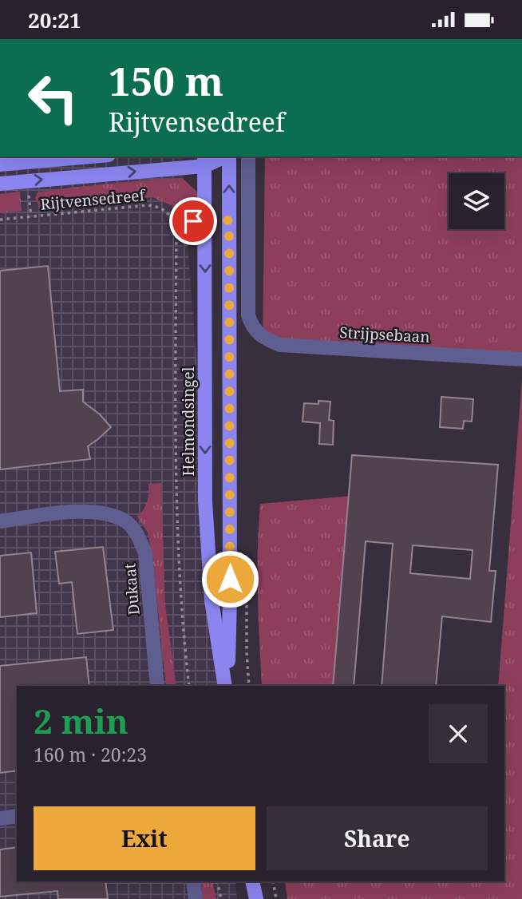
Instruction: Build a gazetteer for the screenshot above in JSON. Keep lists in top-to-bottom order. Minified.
{"streets":{"main road":["Helmondsingel"],"street":["Strijpsebaan","Dukaat"],"path":["Rijtvensedreef"]},"crossings":[["Rijtvensedreef","Helmondsingel"]],"page":{"status":"20:21","turn":["150 m","Rijtvensedreef"],"heading":["2 min","160 m · 20:23"],"buttons":["Exit","Share"]}}
